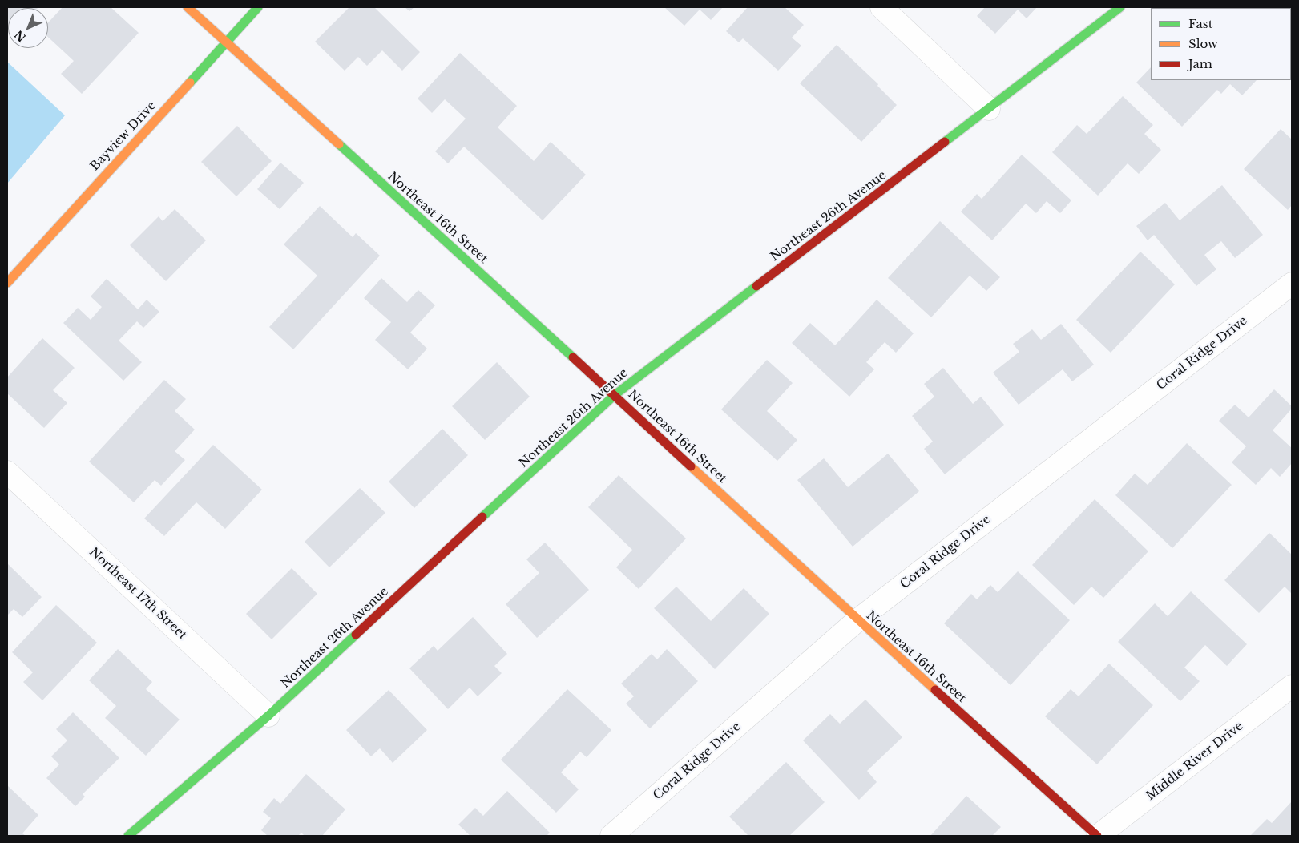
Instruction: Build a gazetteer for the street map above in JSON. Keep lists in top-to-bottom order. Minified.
{"streets":{"street":["Bayview Drive","Northeast 26th Avenue","Northeast 16th Street","Coral Ridge Drive","Northeast 17th Street","Middle River Drive"]},"crossings":[["Bayview Drive","Northeast 16th Street"],["Northeast 26th Avenue","Northeast 16th Street"],["Northeast 26th Avenue","Northeast 17th Street"],["Northeast 16th Street","Coral Ridge Drive"],["Northeast 16th Street","Middle River Drive"]],"legend":["Fast","Slow","Jam"],"north":"bottom left"}
